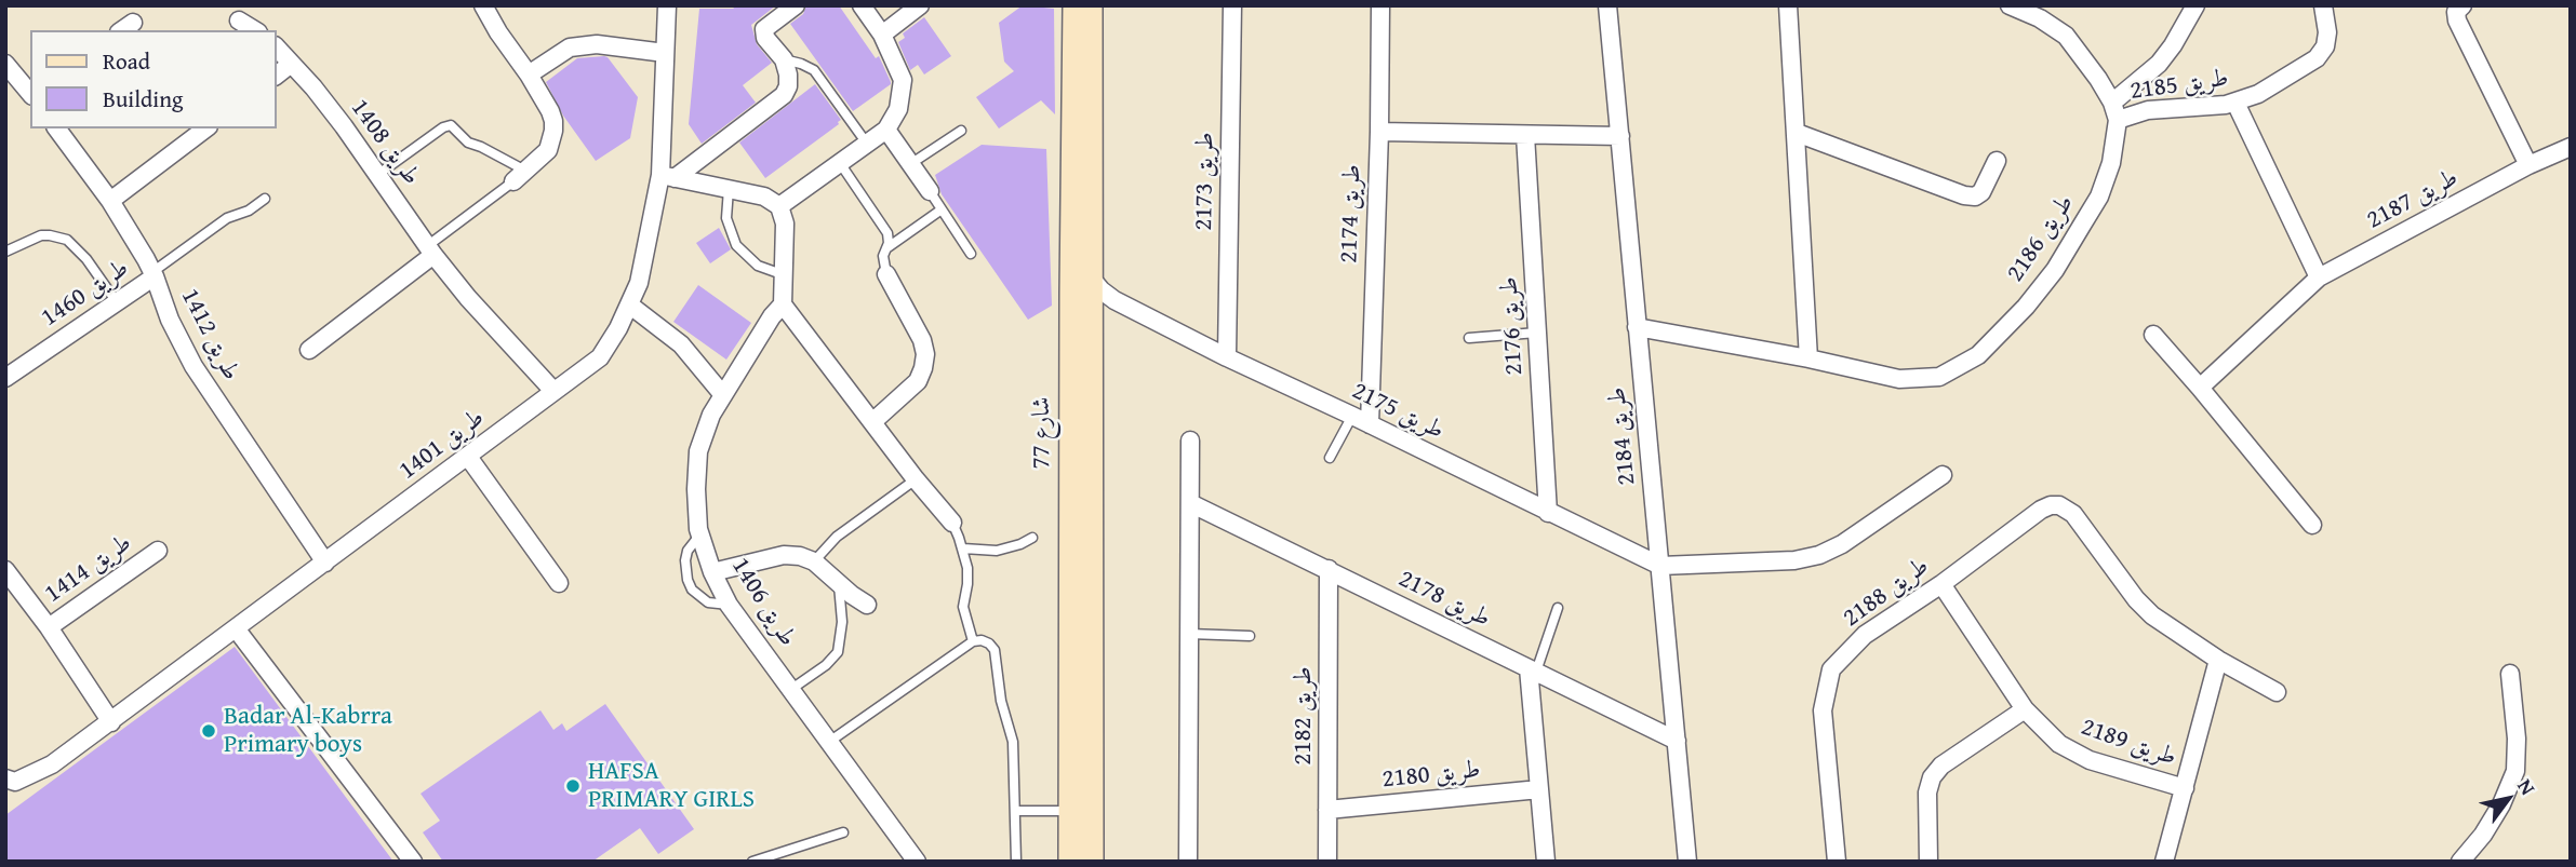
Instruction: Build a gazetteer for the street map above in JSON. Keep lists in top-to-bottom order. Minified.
{"streets":{"street":["طريق 2185","طريق 1408","طريق 2173","طريق 2187","طريق 2174","طريق 2186","طريق 1460","طريق 2176","طريق 1412","طريق 2175","شارع 77","طريق 2184","طريق 1401","طريق 1414","طريق 2188","طريق 2178","طريق 1406","طريق 2182","طريق 2189","طريق 2180"]},"crossings":[["طريق 2185","طريق 2186"],["طريق 1408","طريق 1401"],["طريق 2173","طريق 2175"],["طريق 2174","طريق 2175"],["طريق 2186","طريق 2184"],["طريق 1460","طريق 1412"],["طريق 2176","طريق 2175"],["طريق 1412","طريق 1401"],["طريق 2175","شارع 77"],["طريق 2175","طريق 2184"],["طريق 2184","طريق 2178"],["طريق 1401","طريق 1414"],["طريق 2188","طريق 2189"],["طريق 2178","طريق 2182"],["طريق 2182","طريق 2180"]],"places":["Badar Al-Kabrra Primary boys","HAFSA PRIMARY GIRLS"],"legend":["Road","Building"],"north":"top right"}
